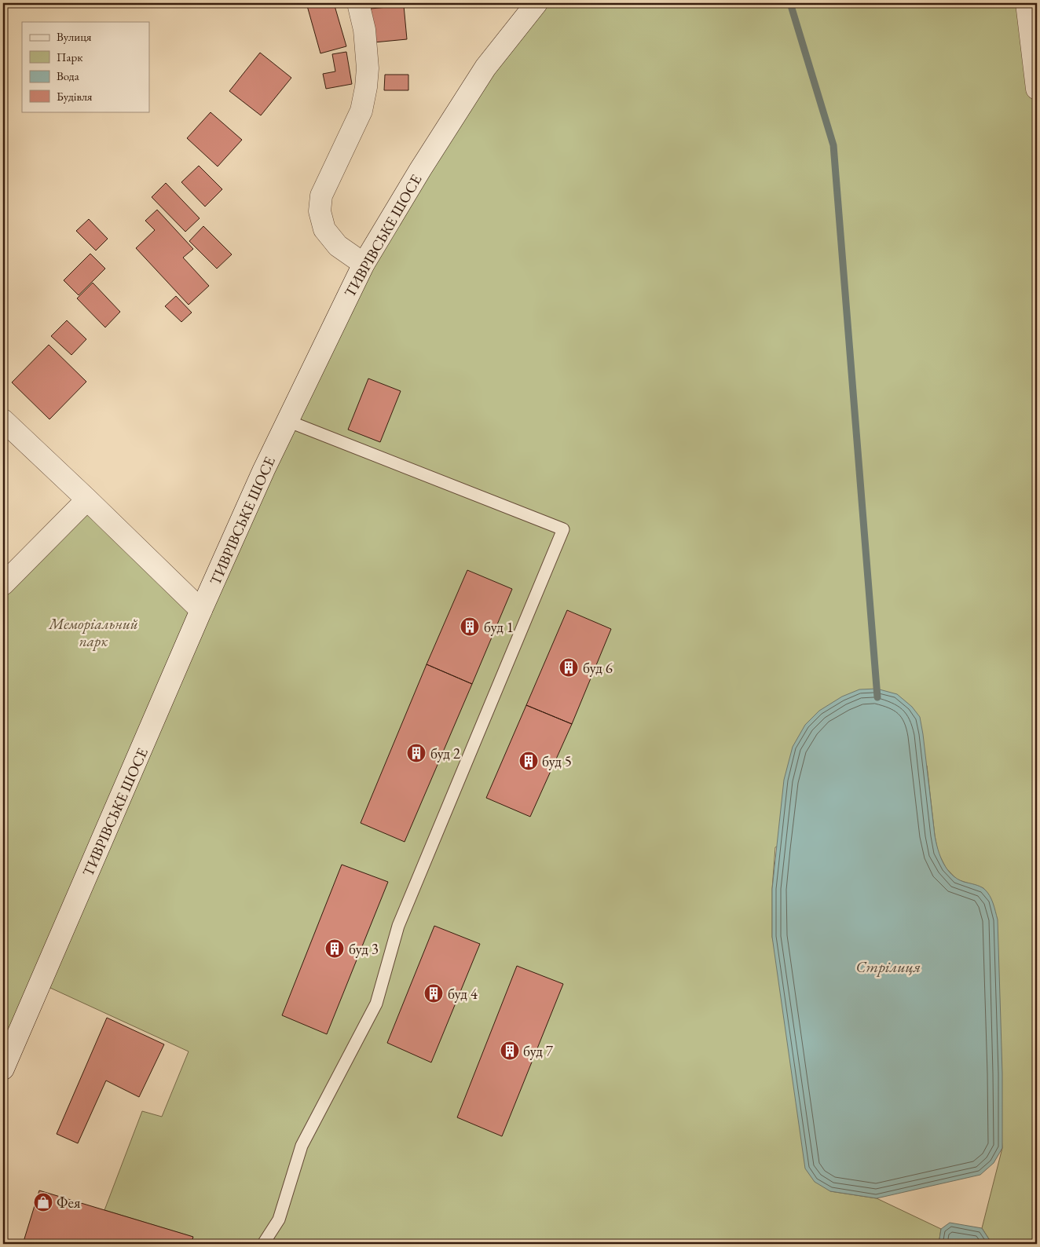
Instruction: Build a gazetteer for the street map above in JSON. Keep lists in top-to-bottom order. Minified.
{"streets":{"main road":["ТИВРІВСЬКЕ ШОСЕ"]},"water":["Стрілиця"],"parks":["Меморіальний парк"],"places":{"building":["буд 1","буд 6","буд 2","буд 5","буд 3","буд 4","буд 7"],"shop":["Фея"]},"legend":["Вулиця","Парк","Вода","Будівля"]}
